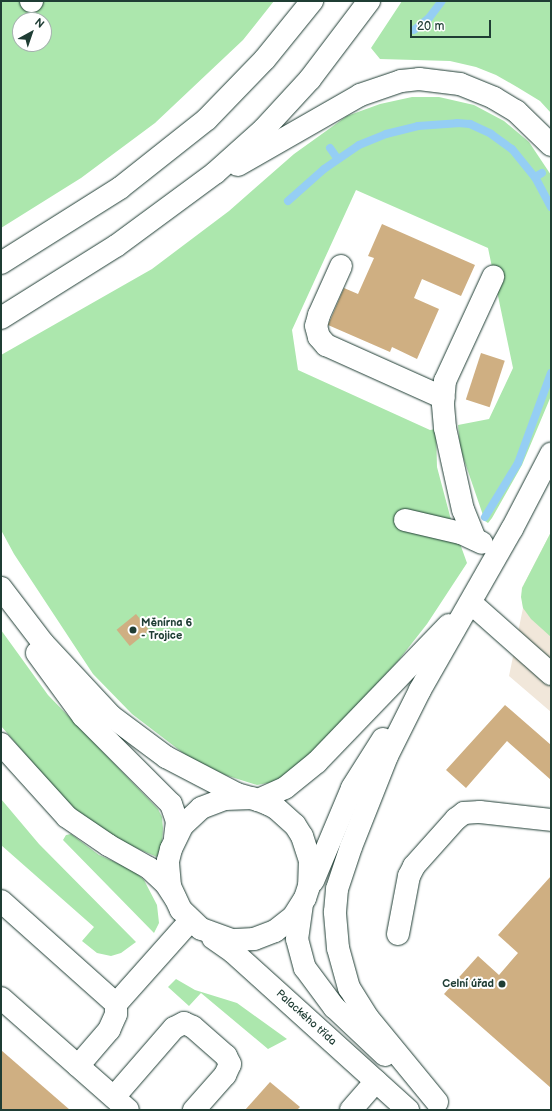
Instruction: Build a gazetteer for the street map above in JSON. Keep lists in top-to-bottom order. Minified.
{"streets":{"main road":["Palackého třída"]},"places":["Měnírna 6 - Trojice","Celní úřad"],"scale_bar":"20 m","north":"top right"}
